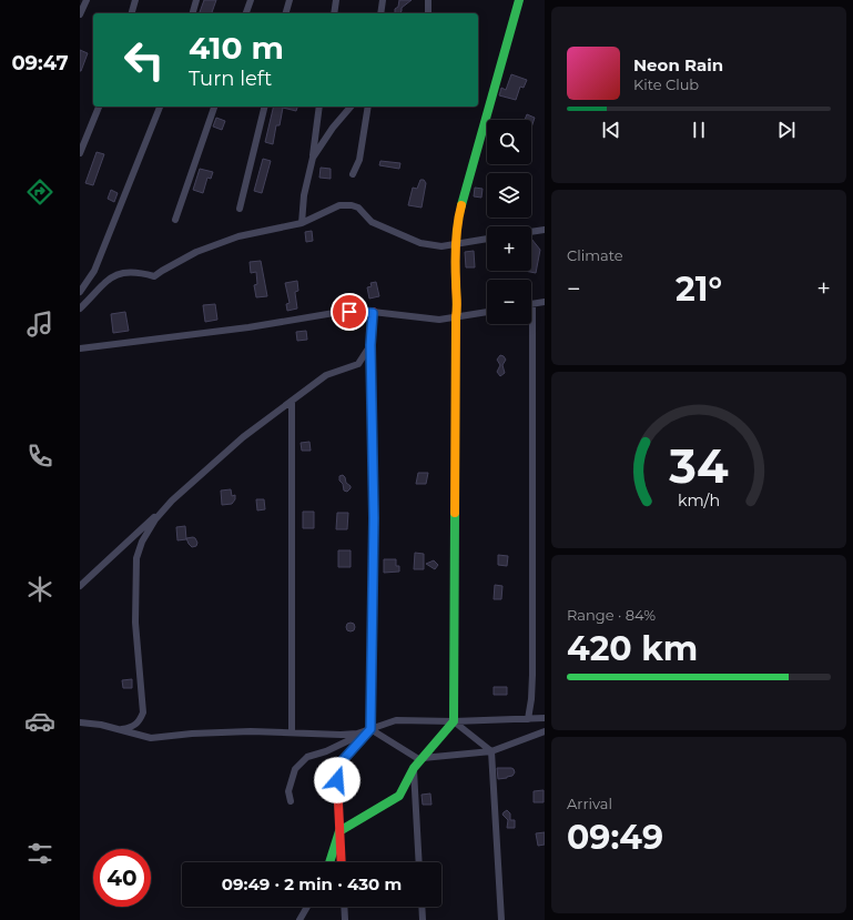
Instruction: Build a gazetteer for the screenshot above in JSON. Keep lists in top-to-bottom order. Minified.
{"page":{"tabs":"09:47","turn":["410 m","Turn left"],"song":["Neon Rain","Kite Club"],"map_buttons":["+","−"],"tile":["Climate",["Range · 84%","420 km"],["Arrival","09:49"]],"heat":["−","21°","+"],"limit":"40","trip":"09:49 · 2 min · 430 m","gauge":["34","km/h"]}}
